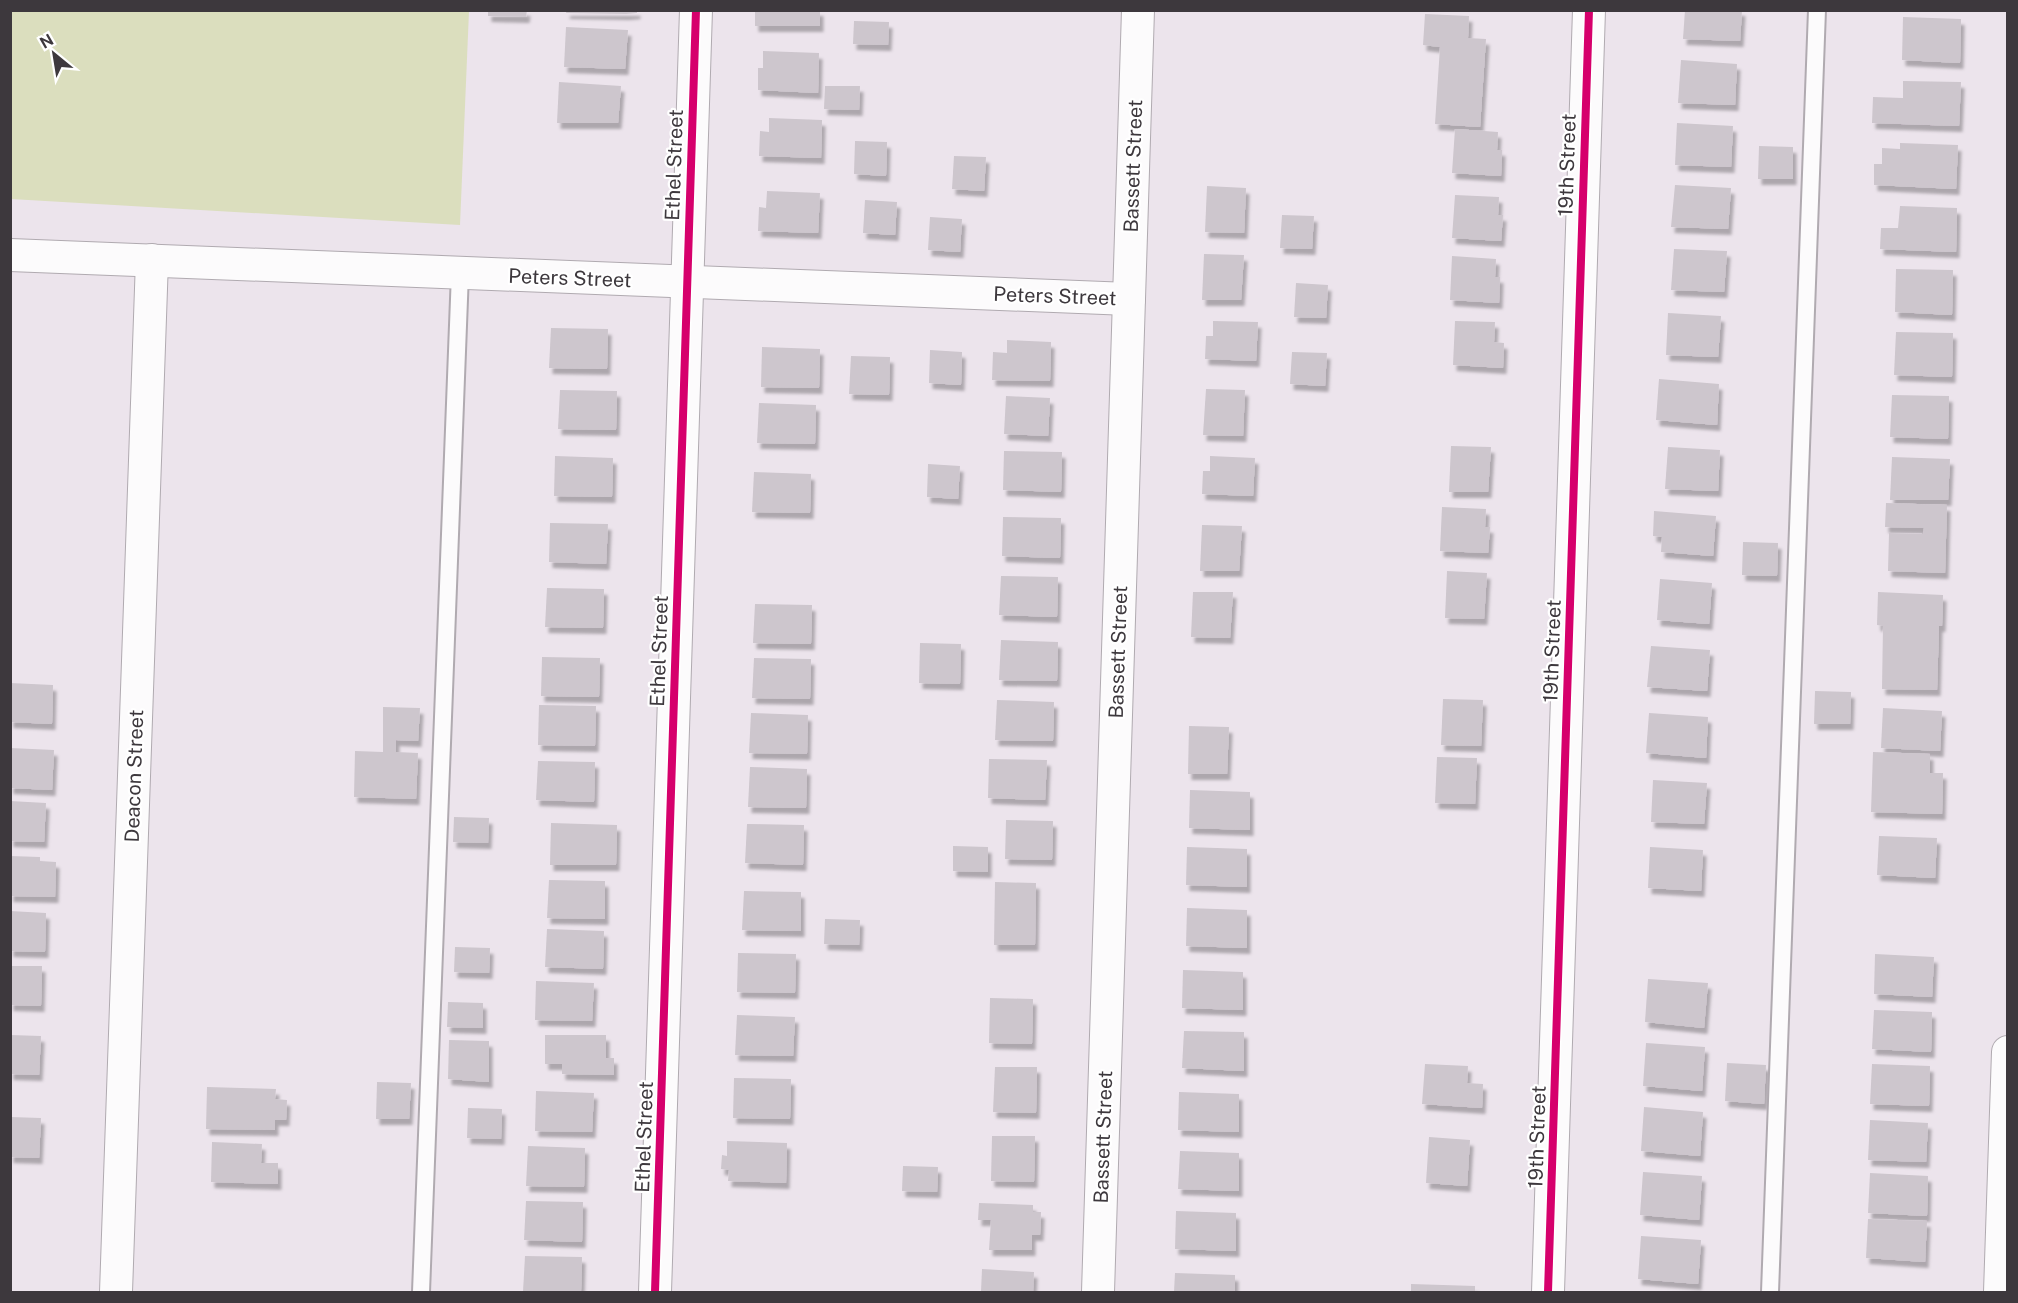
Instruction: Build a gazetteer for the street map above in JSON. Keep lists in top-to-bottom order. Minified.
{"streets":{"street":["Ethel Street","19th Street","Bassett Street","Peters Street","Deacon Street"]},"crossings":[["Ethel Street","Peters Street"],["Bassett Street","Peters Street"],["Peters Street","Deacon Street"]],"north":"top left"}
